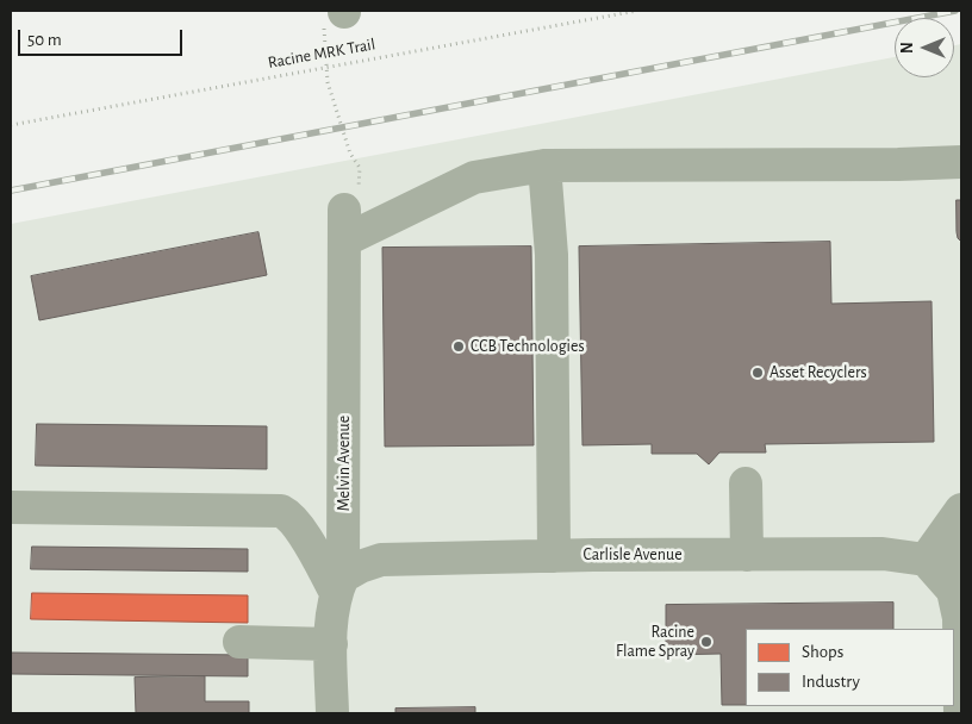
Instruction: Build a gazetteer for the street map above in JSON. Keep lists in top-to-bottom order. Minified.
{"streets":{"street":["Melvin Avenue","Carlisle Avenue"],"path":["Racine MRK Trail"]},"crossings":[["Melvin Avenue","Carlisle Avenue"]],"places":["CCB Technologies","Asset Recyclers","Racine Flame Spray"],"legend":["Shops","Industry"],"scale_bar":"50 m","north":"left"}
